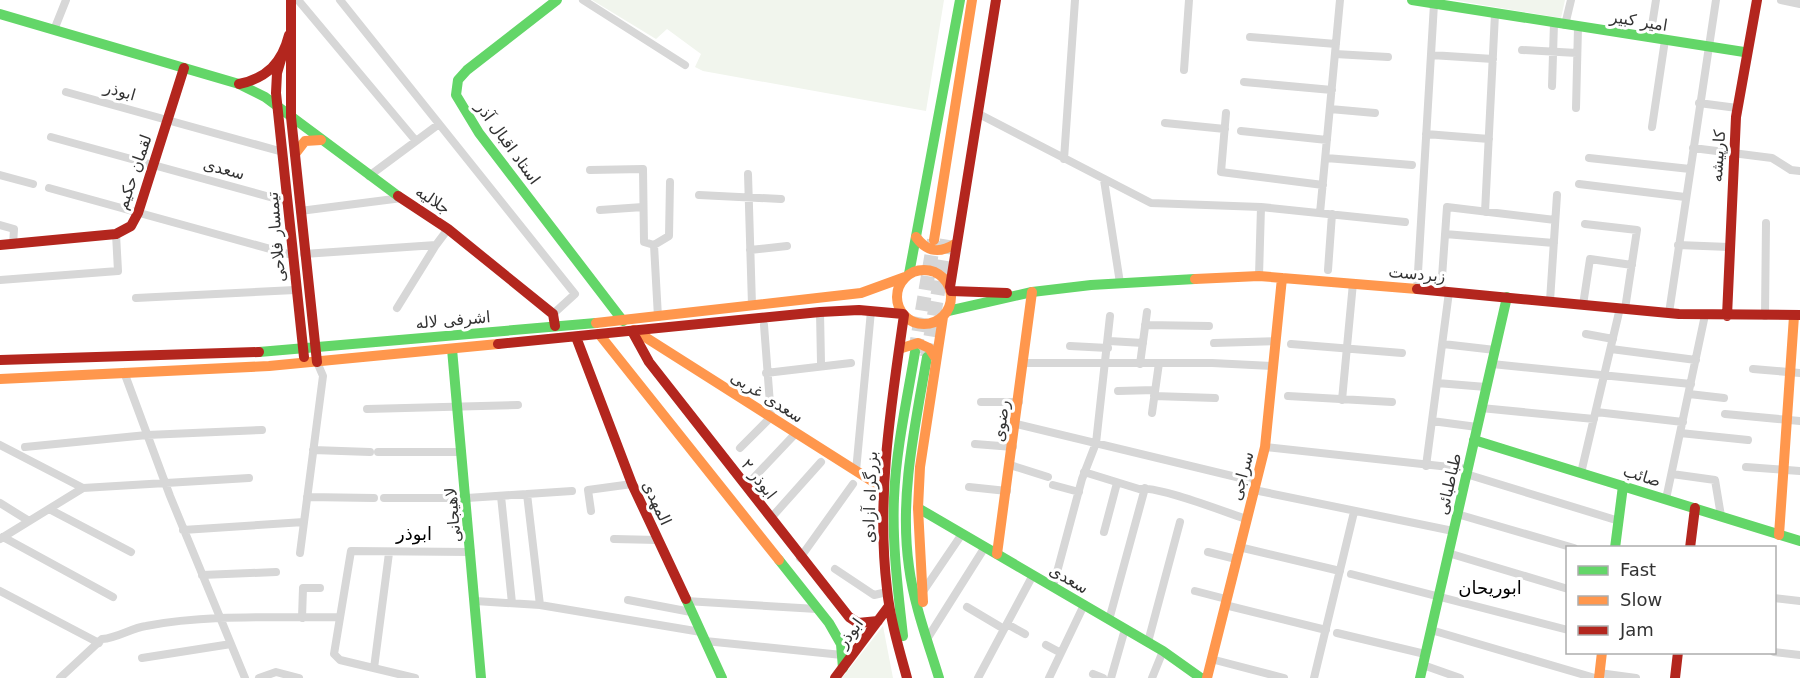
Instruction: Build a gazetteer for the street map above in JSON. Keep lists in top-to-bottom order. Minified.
{"streets":{"main road":["امیر کبیر","ابوذر","استاد اقبال آذر","کارپیشه","سعدی","لقمان حکیم","جلالیه","تیمسار فلاحی","زبردست","اشرفی لاله","سعدی غربی","رضوی","سراجی","صائب","ابوذر ۲","طباطبائی","بزرگراه آزادی","المهدی","لاهیجانی"]},"crossings":[["امیر کبیر","کارپیشه"],["ابوذر","لقمان حکیم"],["ابوذر","تیمسار فلاحی"],["ابوذر","ابوذر ۲"],["ابوذر","بزرگراه آزادی"],["استاد اقبال آذر","اشرفی لاله"],["کارپیشه","زبردست"],["سعدی","لقمان حکیم"],["سعدی","تیمسار فلاحی"],["سعدی","رضوی"],["جلالیه","تیمسار فلاحی"],["تیمسار فلاحی","اشرفی لاله"],["زبردست","اشرفی لاله"],["زبردست","رضوی"],["زبردست","سراجی"],["زبردست","طباطبائی"],["زبردست","بزرگراه آزادی"],["اشرفی لاله","سعدی غربی"],["اشرفی لاله","ابوذر ۲"],["اشرفی لاله","بزرگراه آزادی"],["اشرفی لاله","المهدی"],["اشرفی لاله","لاهیجانی"],["سعدی غربی","ابوذر ۲"],["سعدی غربی","بزرگراه آزادی"],["صائب","طباطبائی"]],"districts":["ابوذر","ابوریحان"],"legend":["Fast","Slow","Jam"]}
